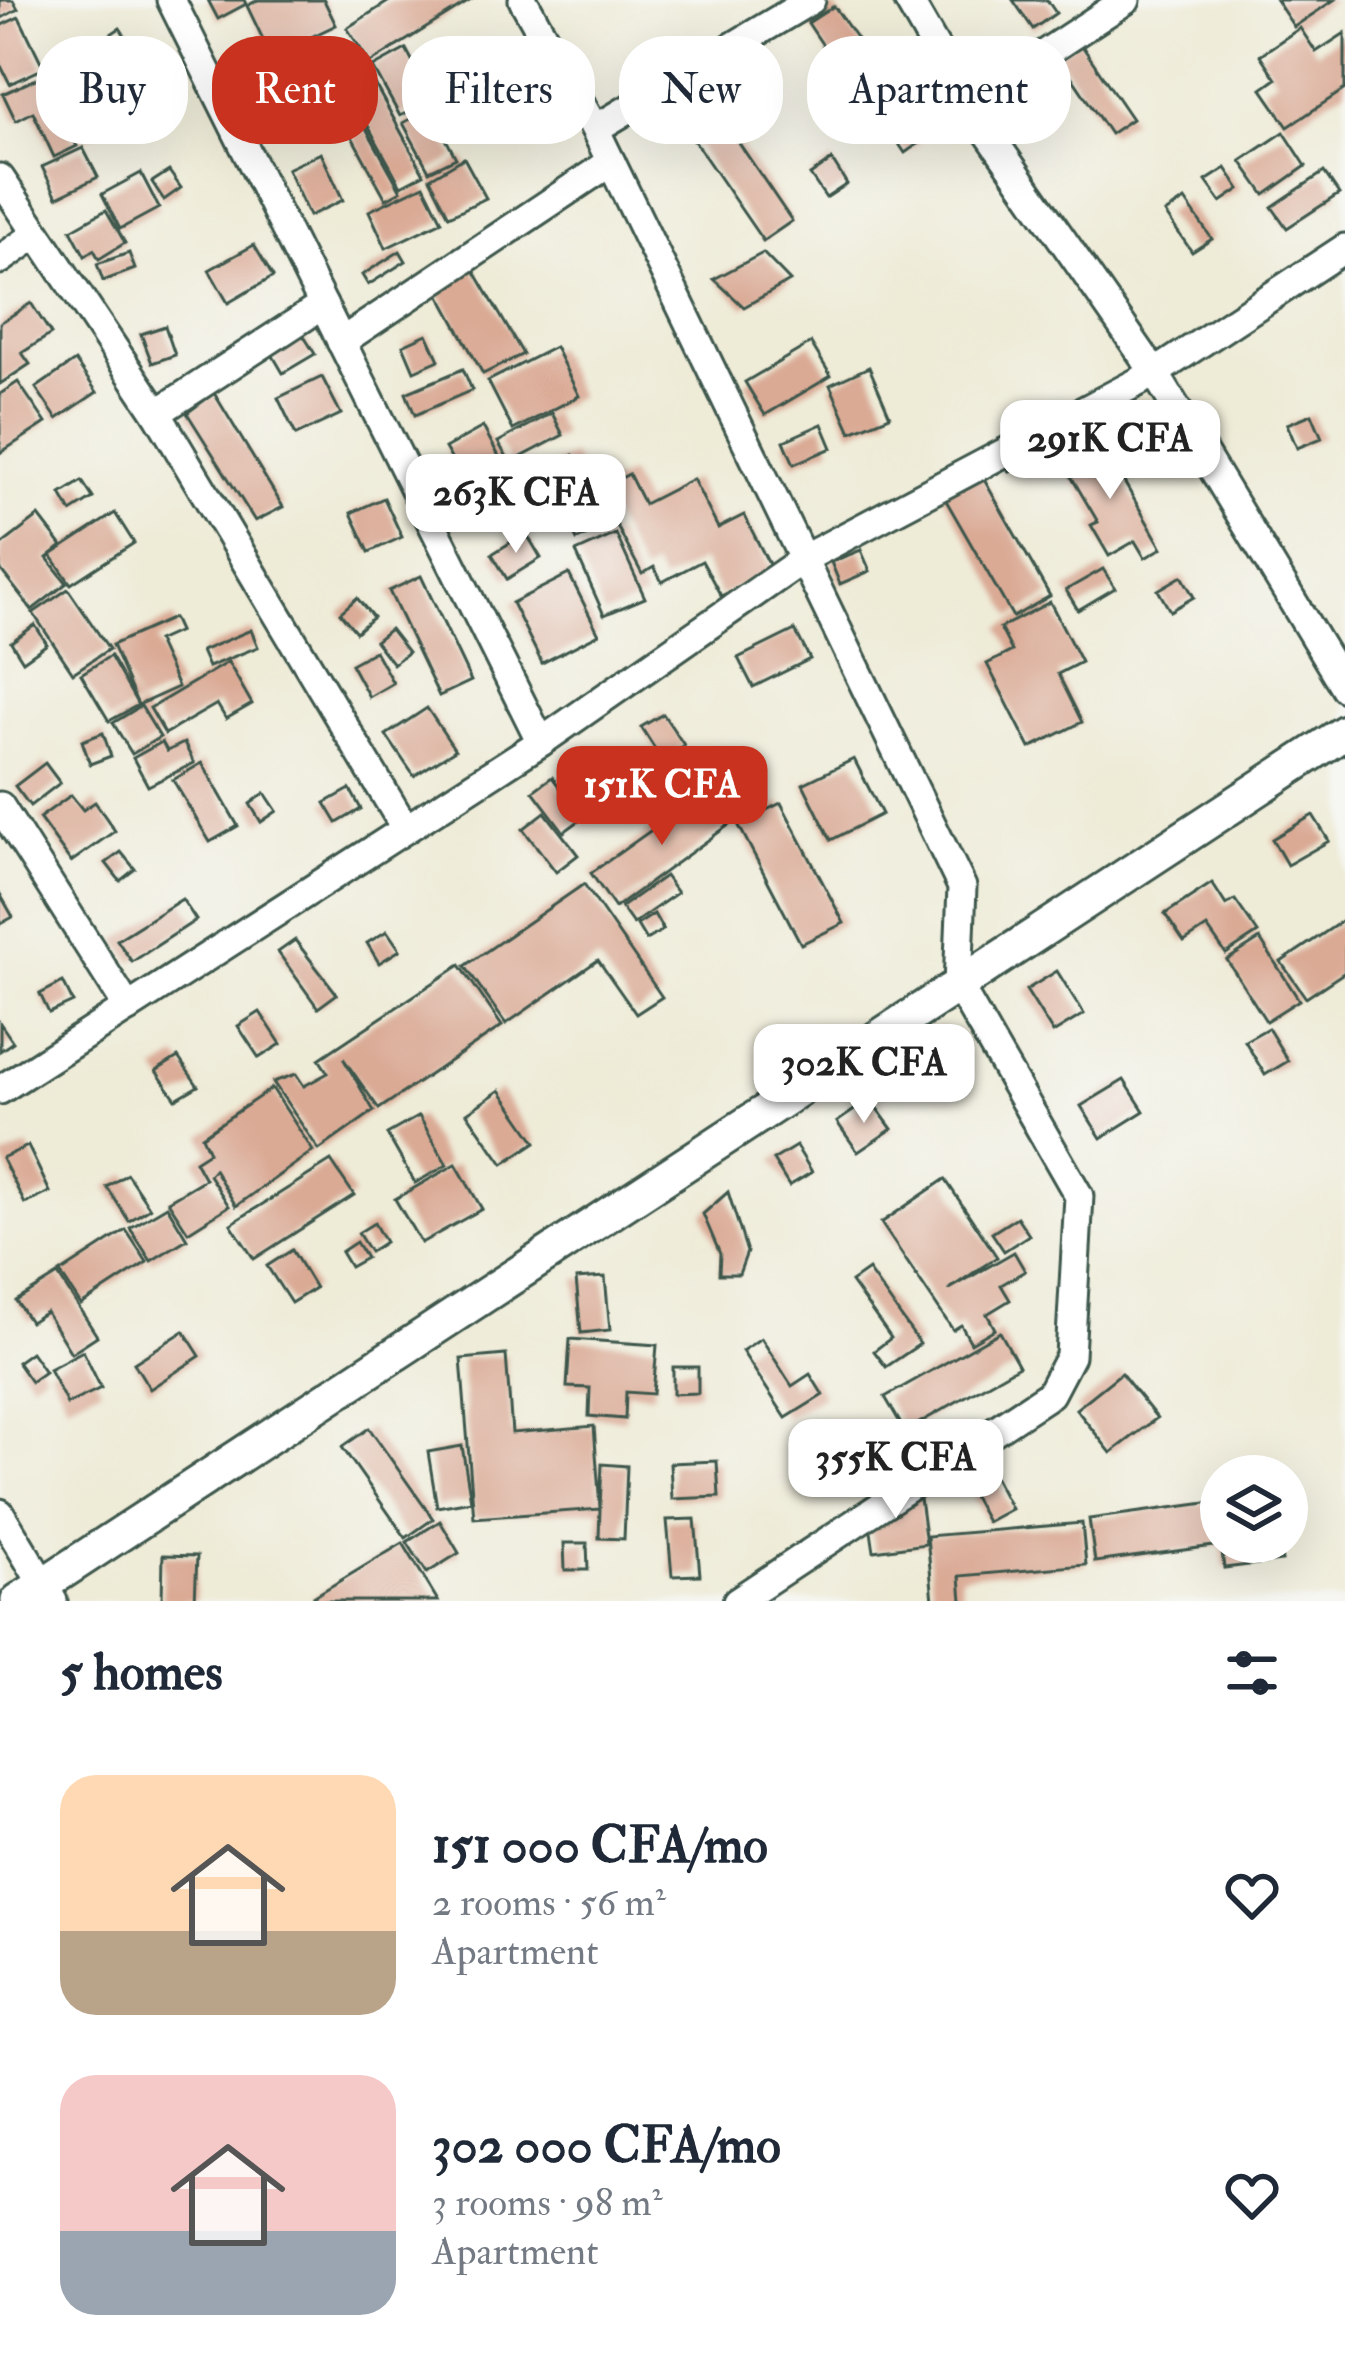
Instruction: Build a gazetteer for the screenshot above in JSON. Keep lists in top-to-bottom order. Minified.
{"page":{"chip":["Buy","Rent","Filters","New","Apartment"],"price":["291K CFA","263K CFA","151K CFA","302K CFA","355K CFA"],"heading":"5 homes","list":[{"name":"151 000 CFA/mo","note":"2 rooms · 56 m² · Apartment"},{"name":"302 000 CFA/mo","note":"3 rooms · 98 m² · Apartment"}]}}
